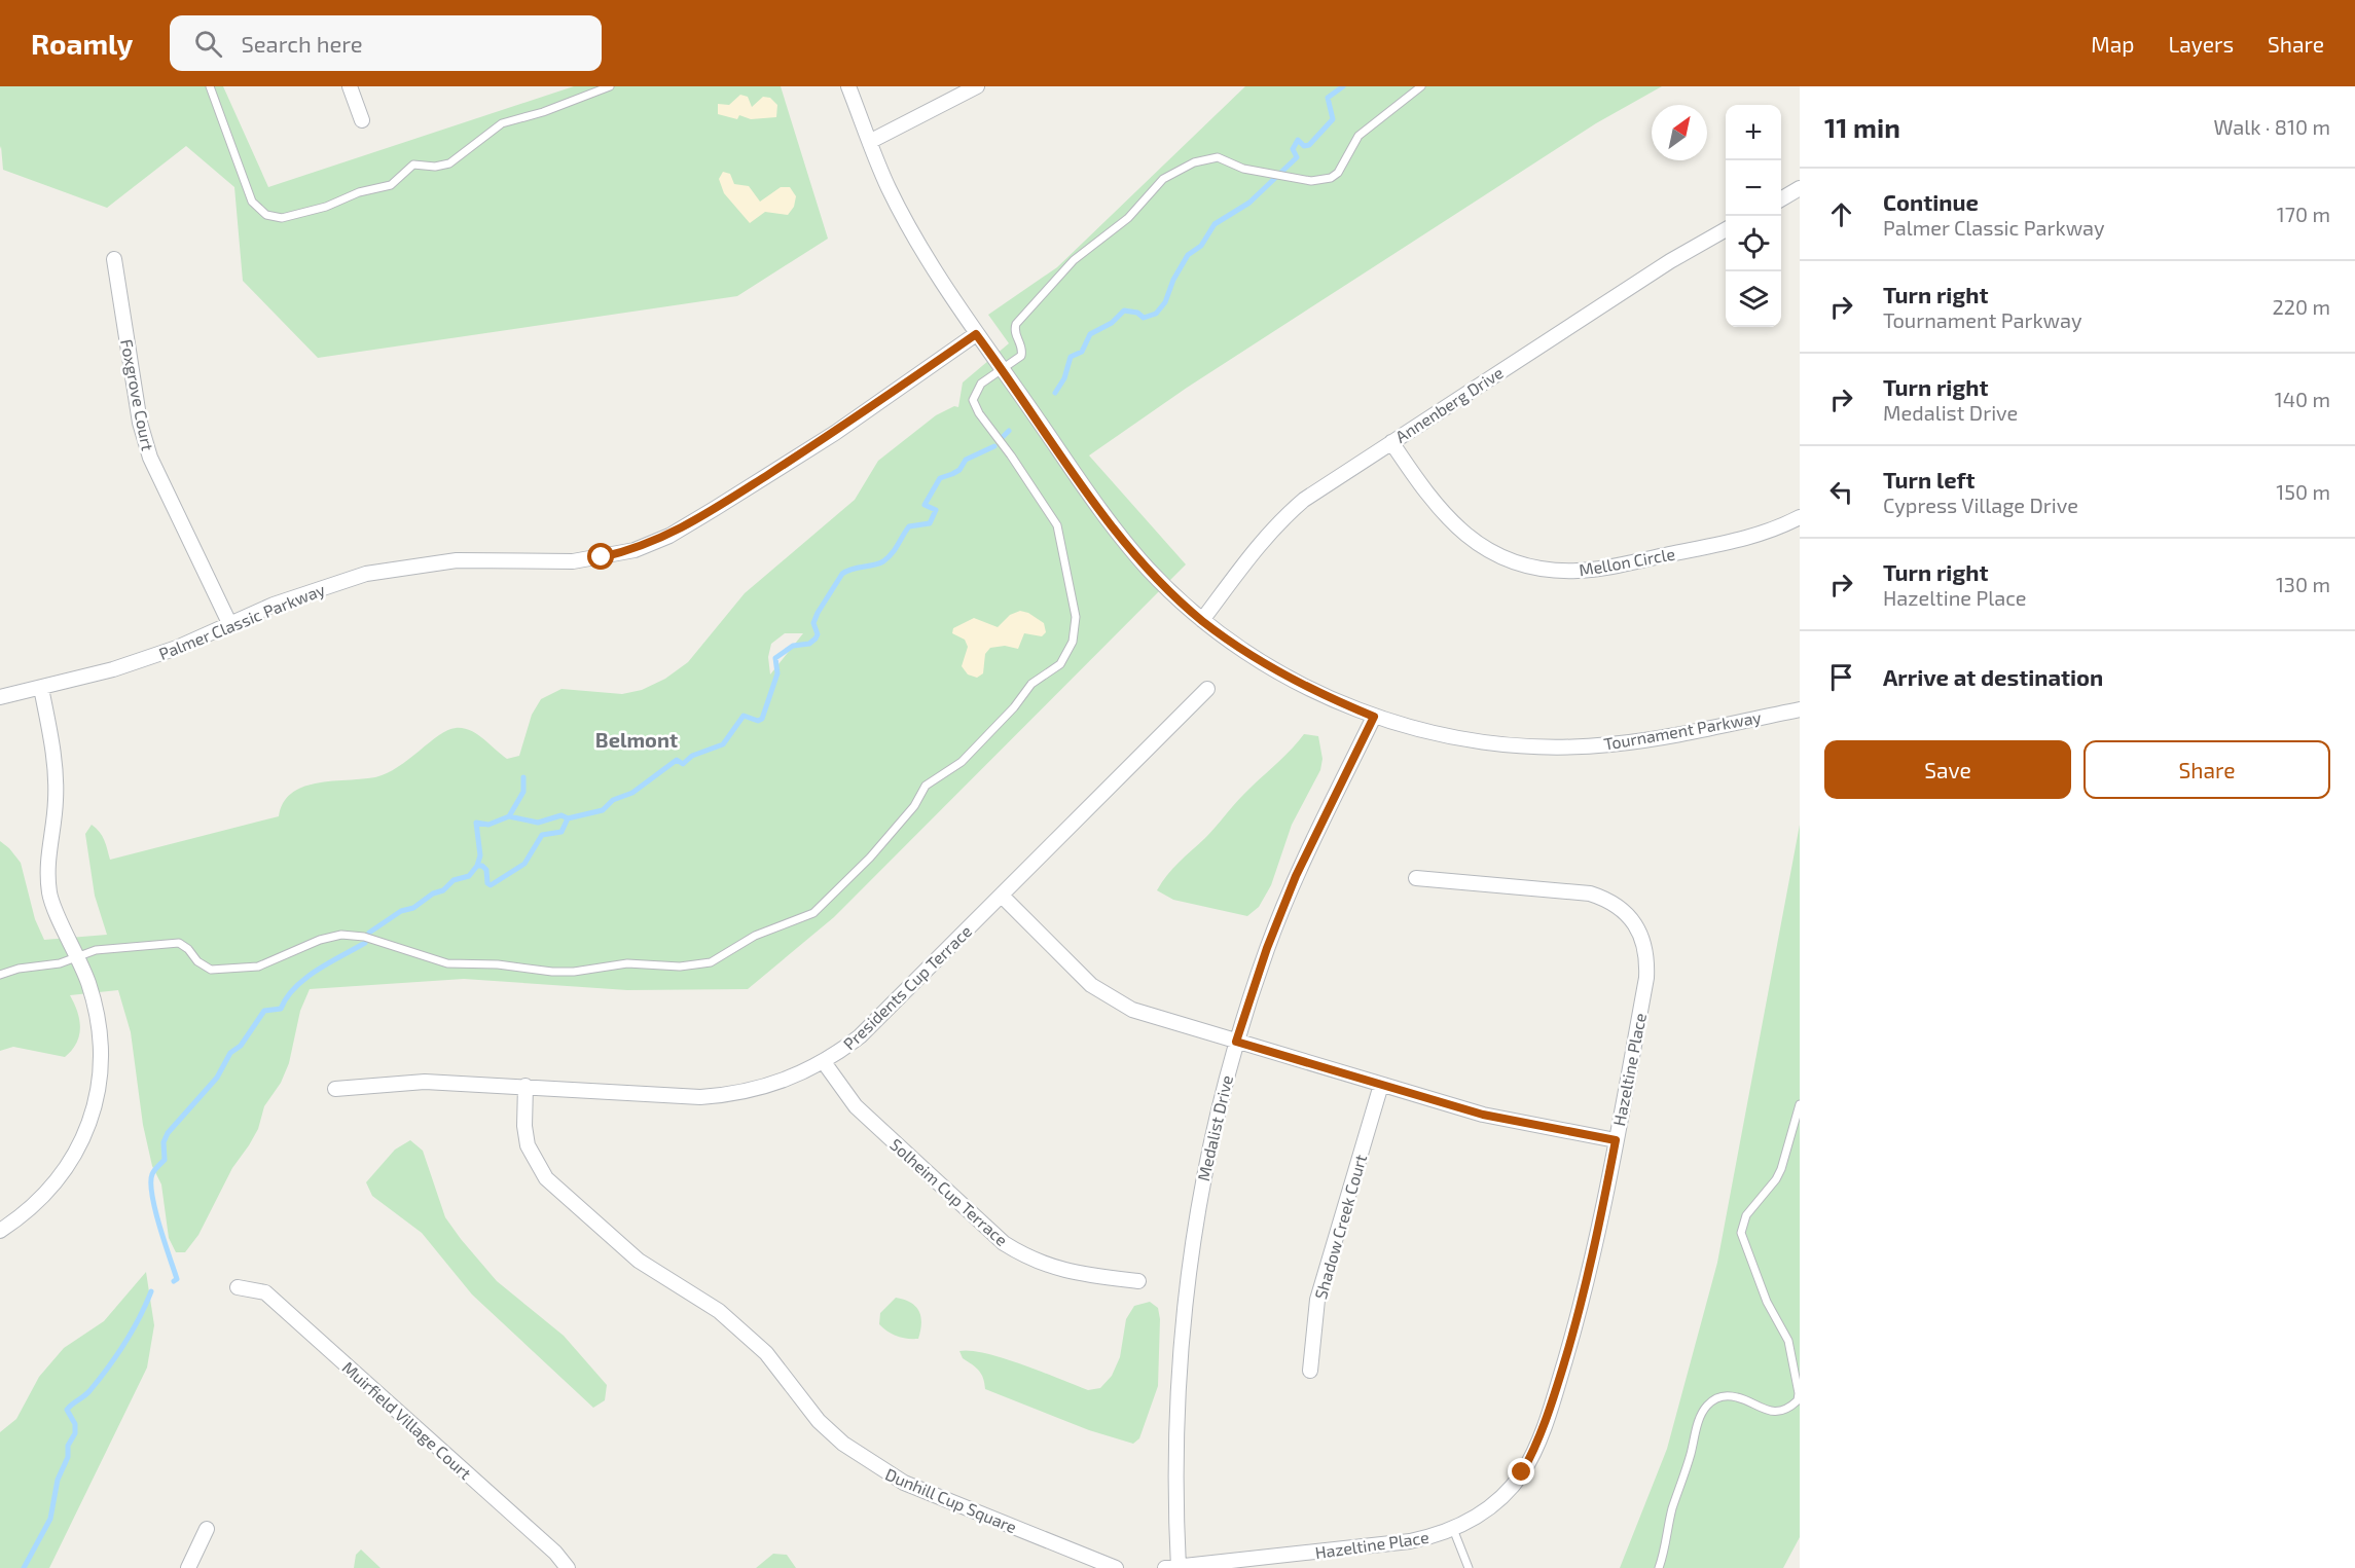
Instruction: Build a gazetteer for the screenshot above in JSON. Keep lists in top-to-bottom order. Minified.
{"streets":{"street":["Foxgrove Court","Annenberg Drive","Mellon Circle","Palmer Classic Parkway","Tournament Parkway","Presidents Cup Terrace","Hazeltine Place","Medalist Drive","Solheim Cup Terrace","Shadow Creek Court","Muirfield Village Court","Dunhill Cup Square"]},"crossings":[["Foxgrove Court","Palmer Classic Parkway"],["Annenberg Drive","Mellon Circle"],["Annenberg Drive","Tournament Parkway"],["Palmer Classic Parkway","Tournament Parkway"],["Tournament Parkway","Medalist Drive"],["Presidents Cup Terrace","Solheim Cup Terrace"],["Presidents Cup Terrace","Dunhill Cup Square"],["Hazeltine Place","Medalist Drive"]],"districts":["Belmont"],"north":"top right","page":{"header":"Roamly","search":"Search here","nav":["Map","Layers","Share"],"heading":["11 min","Walk · 810 m"],"map_buttons":["+","−"],"list":[["Continue","Palmer Classic Parkway","170 m"],["Turn right","Tournament Parkway","220 m"],["Turn right","Medalist Drive","140 m"],["Turn left","Cypress Village Drive","150 m"],["Turn right","Hazeltine Place","130 m"],"Arrive at destination"],"buttons":["Save","Share"]}}
